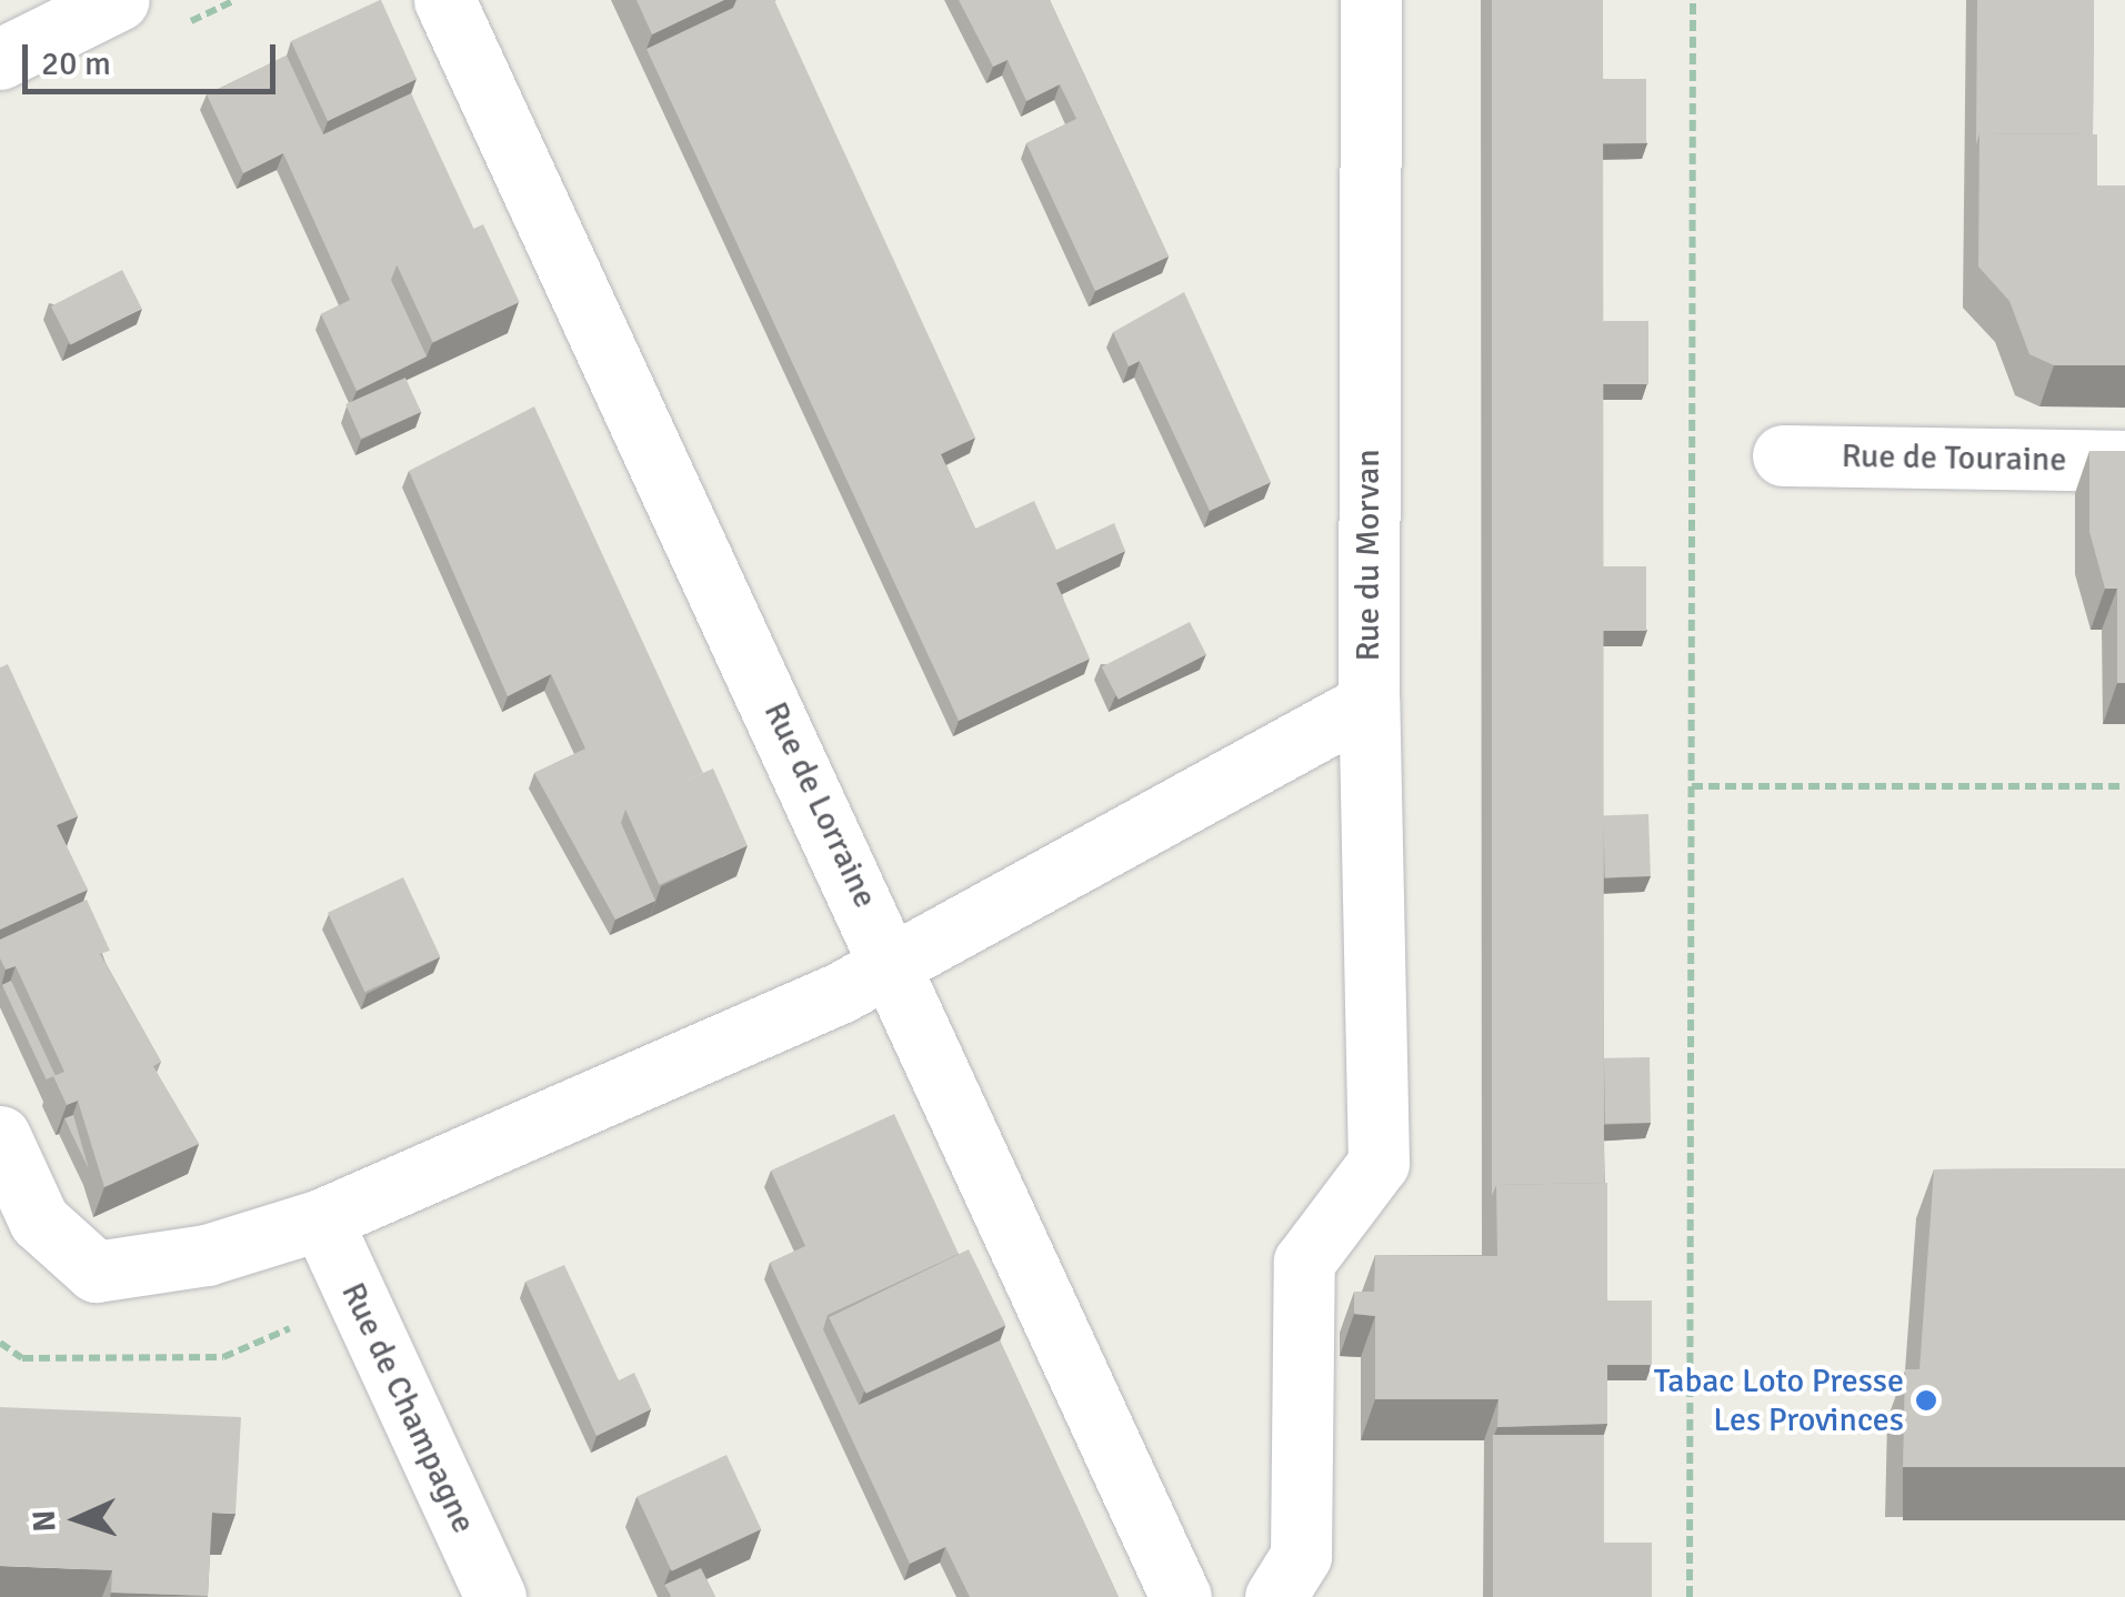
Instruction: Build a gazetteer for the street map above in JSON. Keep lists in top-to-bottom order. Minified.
{"streets":{"street":["Rue de Touraine","Rue du Morvan","Rue de Lorraine","Rue de Champagne"]},"crossings":[["Rue du Morvan","Rue de Lorraine"],["Rue du Morvan","Rue de Champagne"]],"places":["Tabac Loto Presse Les Provinces"],"scale_bar":"20 m","north":"left"}
